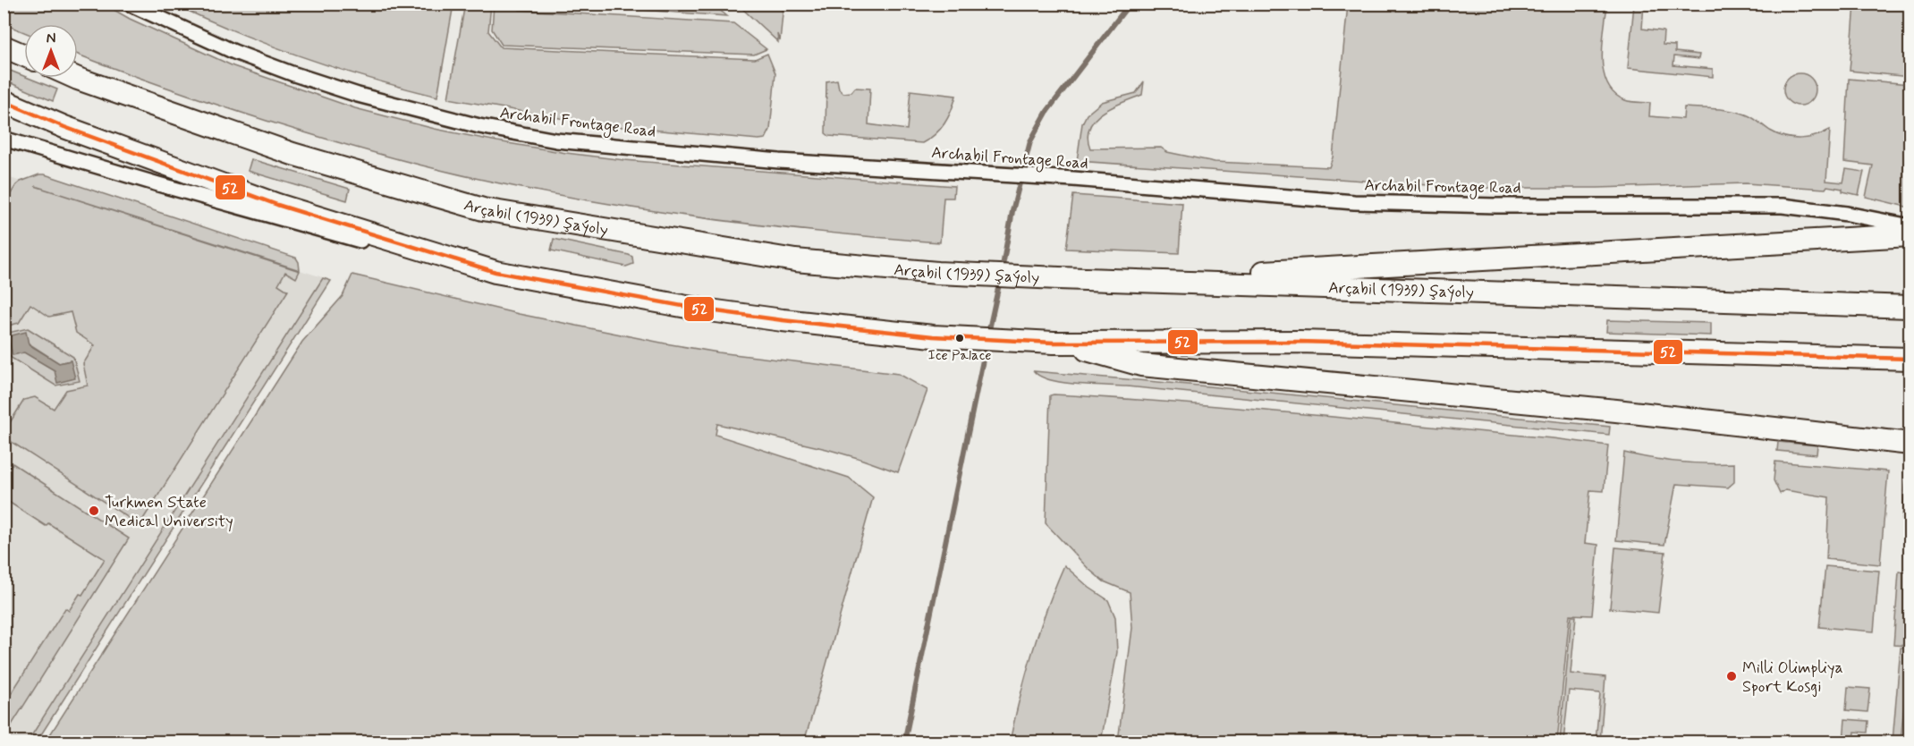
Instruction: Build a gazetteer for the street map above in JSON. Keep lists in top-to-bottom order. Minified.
{"streets":{"main road":["Arçabil (1939) şaýoly"],"street":["Archabil Frontage Road"]},"places":["Ice Palace","Turkmen State Medical University","Milli Olimpliya Sport Kosgi"],"lines":["transit line 52"],"north":"top"}
